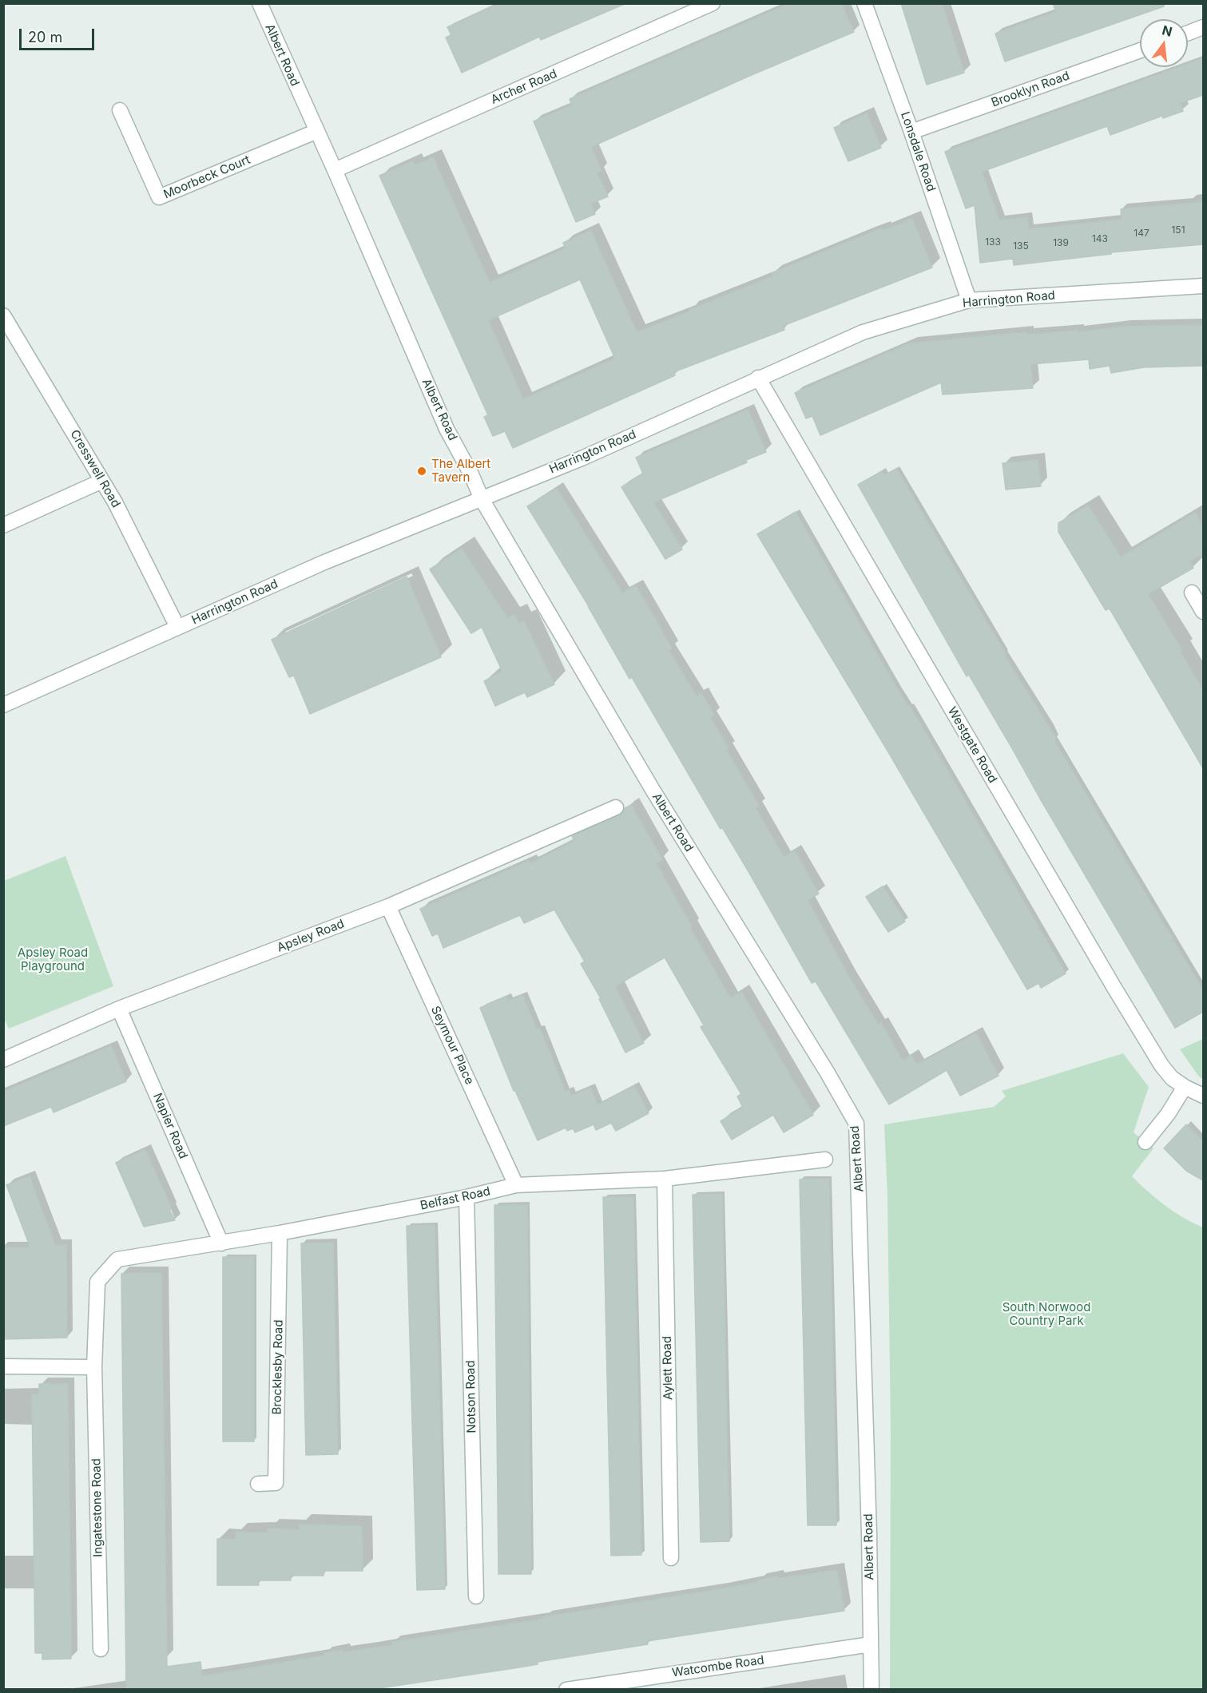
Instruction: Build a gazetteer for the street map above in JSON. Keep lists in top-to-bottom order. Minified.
{"streets":{"street":["Albert Road","Archer Road","Brooklyn Road","Lonsdale Road","Moorbeck Court","Harrington Road","Cresswell Road","Westgate Road","Apsley Road","Seymour Place","Napier Road","Belfast Road","Brocklesby Road","Aylett Road","Notson Road","Ingatestone Road","Watcombe Road"]},"crossings":[["Albert Road","Archer Road"],["Albert Road","Moorbeck Court"],["Albert Road","Harrington Road"],["Albert Road","Watcombe Road"],["Brooklyn Road","Lonsdale Road"],["Lonsdale Road","Harrington Road"],["Harrington Road","Cresswell Road"],["Harrington Road","Westgate Road"],["Apsley Road","Seymour Place"],["Apsley Road","Napier Road"],["Seymour Place","Belfast Road"],["Napier Road","Belfast Road"],["Belfast Road","Brocklesby Road"],["Belfast Road","Aylett Road"],["Belfast Road","Notson Road"],["Belfast Road","Ingatestone Road"]],"parks":["Apsley Road Playground","South Norwood Country Park"],"places":["The Albert Tavern"],"house_numbers":["151","147","143","133","139","135"],"scale_bar":"20 m","north":"top"}
